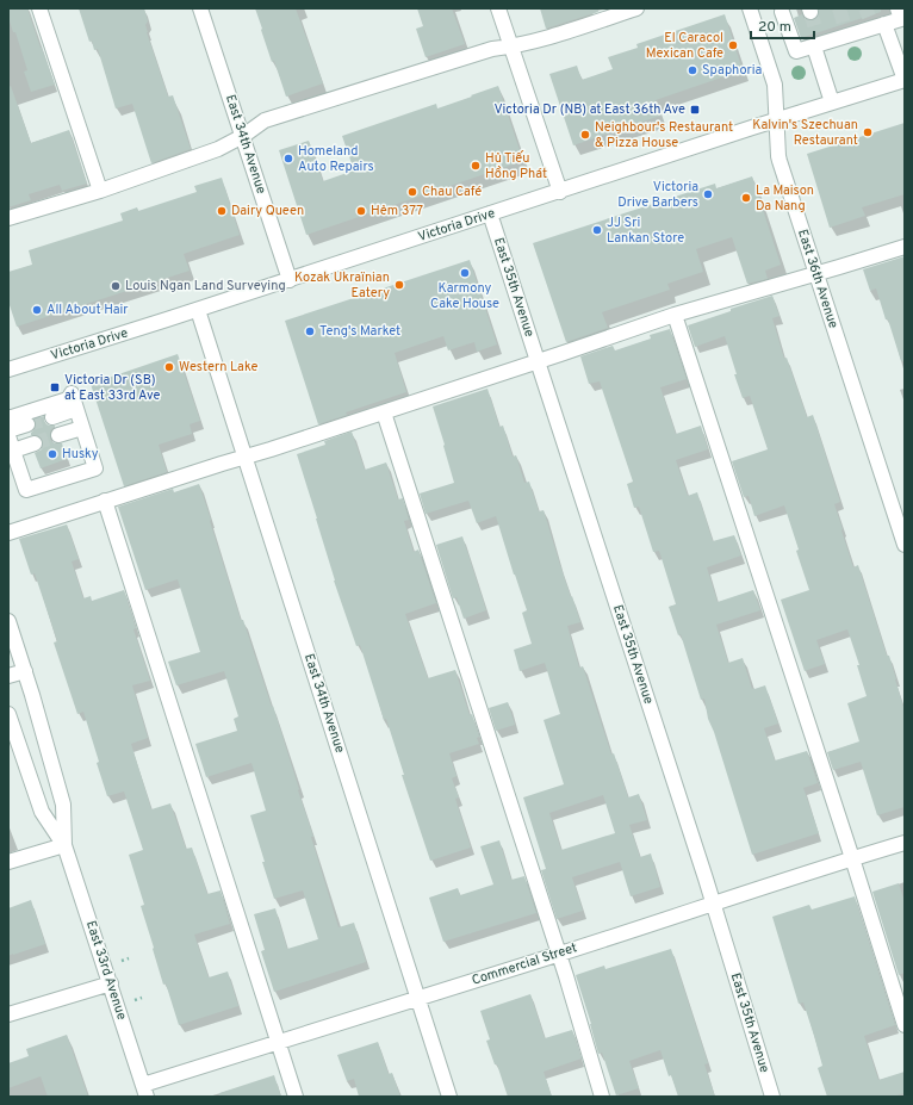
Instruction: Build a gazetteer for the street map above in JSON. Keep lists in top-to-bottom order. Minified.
{"streets":{"street":["East 34th Avenue","Victoria Drive","East 36th Avenue","East 35th Avenue","Commercial Street","East 33rd Avenue"]},"crossings":[["East 34th Avenue","Victoria Drive"],["East 34th Avenue","Commercial Street"],["Victoria Drive","East 36th Avenue"],["Victoria Drive","East 35th Avenue"],["East 35th Avenue","Commercial Street"],["Commercial Street","East 33rd Avenue"]],"places":{"other":["El Caracol Mexican Cafe","Spaphoria","Kalvin's Szechuan Restaurant","Neighbour's Restaurant & Pizza House","Homeland Auto Repairs","Hủ Tiếu Hồng Phát","Chau Café","Victoria Drive Barbers","La Maison Da Nang","Dairy Queen","Hẻm 377","JJ Sri Lankan Store","Karmony Cake House","Kozak Ukraїnian Eatery","Louis Ngan Land Surveying","All About Hair","Teng's Market","Western Lake","Husky"],"transit":["Victoria Dr (NB) at East 36th Ave","Victoria Dr (SB) at East 33rd Ave"]},"scale_bar":"20 m"}
